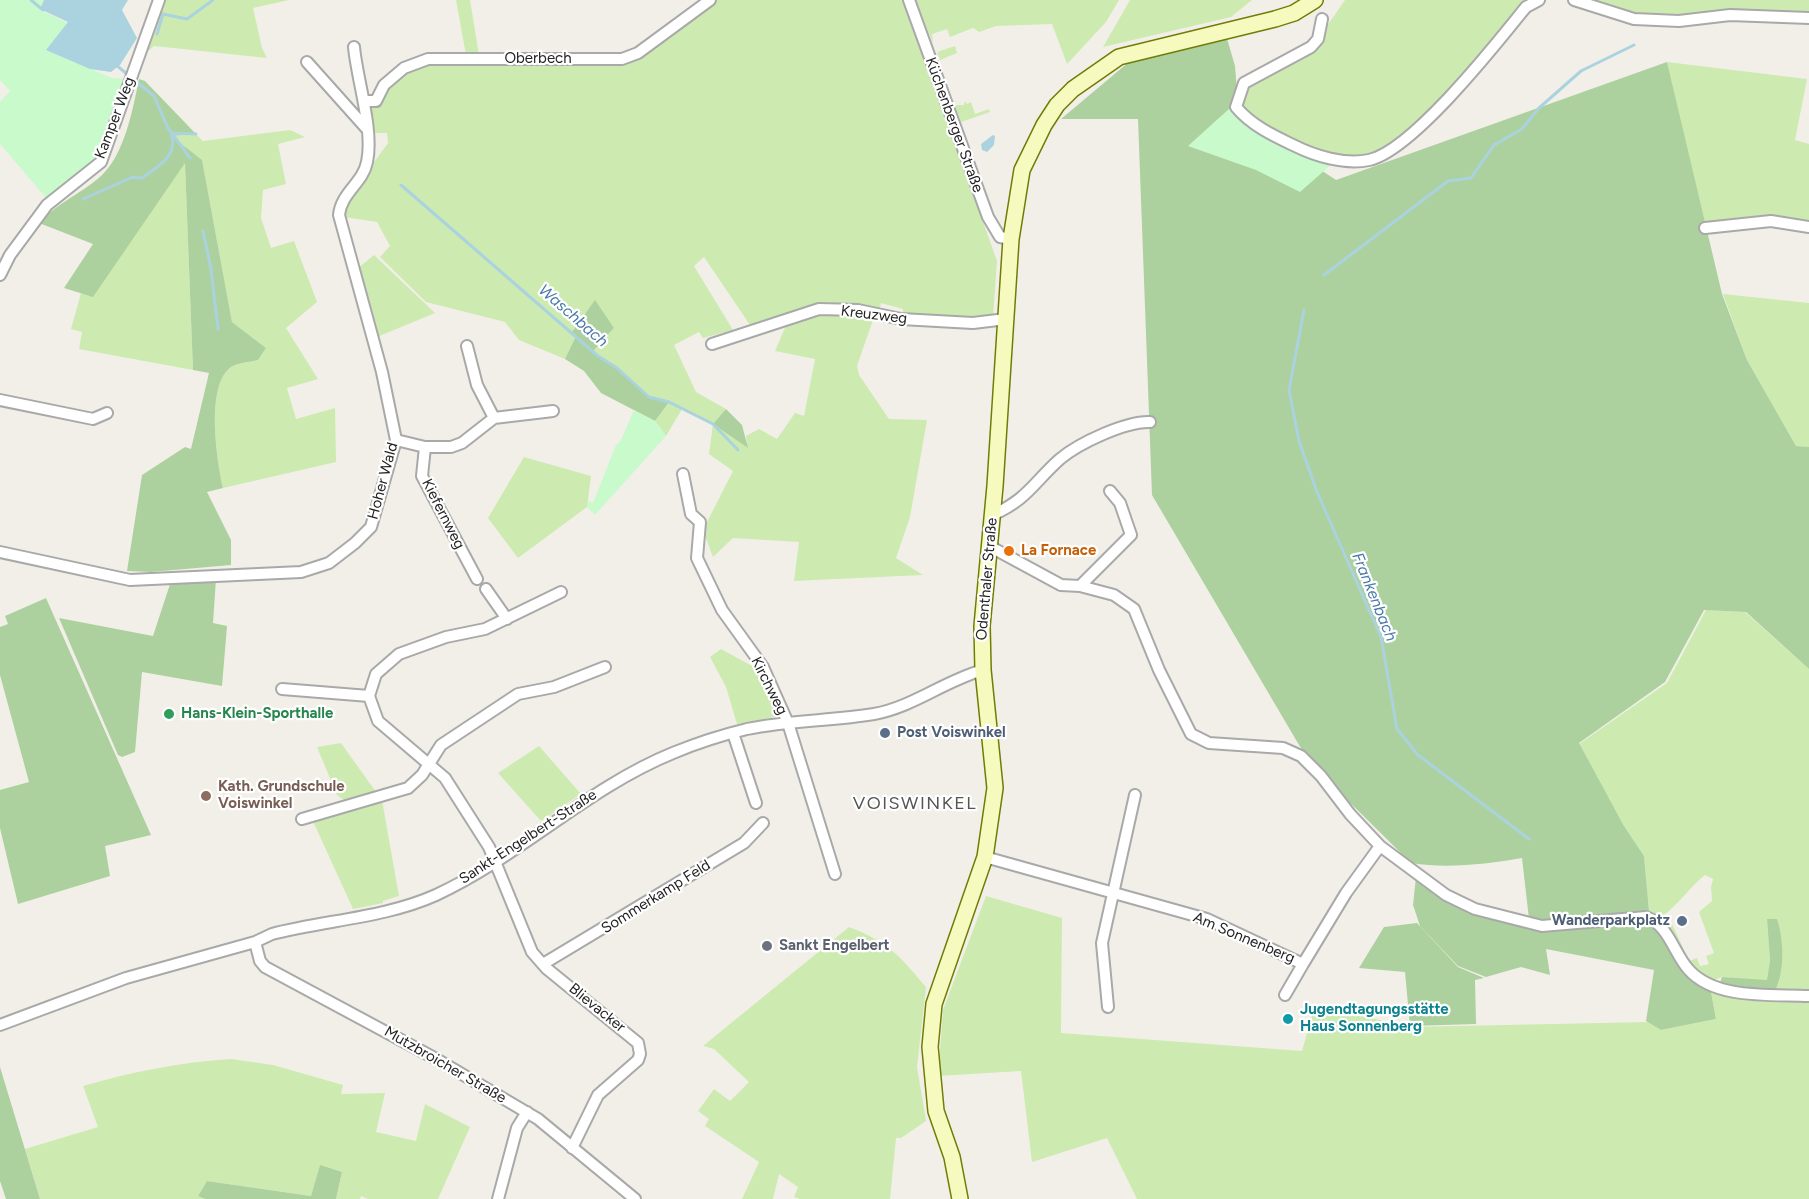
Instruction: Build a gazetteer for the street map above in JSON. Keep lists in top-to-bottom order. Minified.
{"streets":{"main road":["Odenthaler Straße"],"street":["Oberbech","Kamper Weg","Küchenberger Straße","Kreuzweg","Hoher Wald","Kiefernweg","Kirchweg","Sankt-Engelbert-Straße","Sommerkamp Feld","Am Sonnenberg","Blievacker","Mutzbroicher Straße"]},"crossings":[["Küchenberger Straße","Odenthaler Straße"],["Kreuzweg","Odenthaler Straße"],["Odenthaler Straße","Sankt-Engelbert-Straße"],["Odenthaler Straße","Am Sonnenberg"],["Kirchweg","Sankt-Engelbert-Straße"],["Sankt-Engelbert-Straße","Blievacker"],["Sankt-Engelbert-Straße","Mutzbroicher Straße"],["Sommerkamp Feld","Blievacker"],["Blievacker","Mutzbroicher Straße"]],"districts":["VOISWINKEL"],"water":["Waschbach","Frankenbach"],"places":["La Fornace","Hans-Klein-Sporthalle","Post Voiswinkel","Kath. Grundschule Voiswinkel","Wanderparkplatz","Sankt Engelbert","Jugendtagungsstätte Haus Sonnenberg"]}
